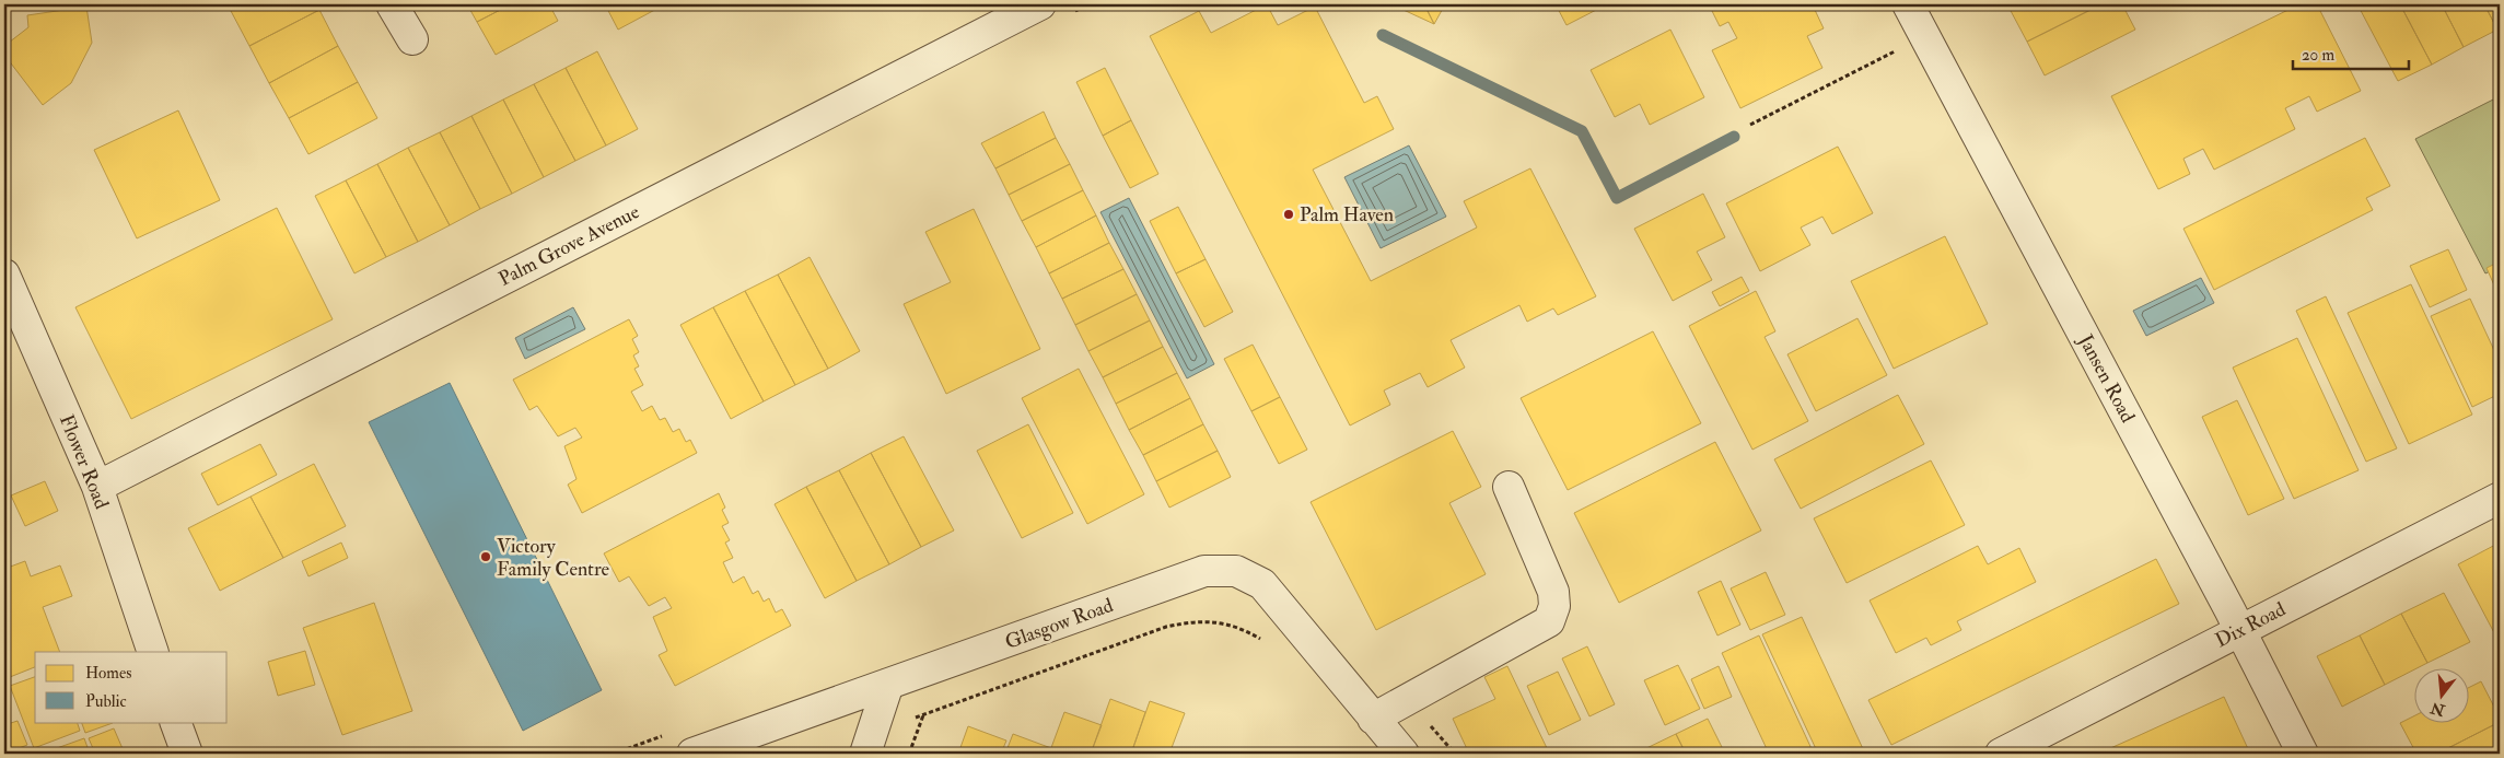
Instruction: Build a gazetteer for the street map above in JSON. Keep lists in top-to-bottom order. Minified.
{"streets":{"street":["Palm Grove Avenue","Jansen Road","Flower Road","Glasgow Road","Dix Road"]},"crossings":[["Palm Grove Avenue","Flower Road"],["Jansen Road","Dix Road"]],"places":["Palm Haven","Victory Family Centre"],"legend":["Homes","Public"],"scale_bar":"20 m","north":"bottom"}
